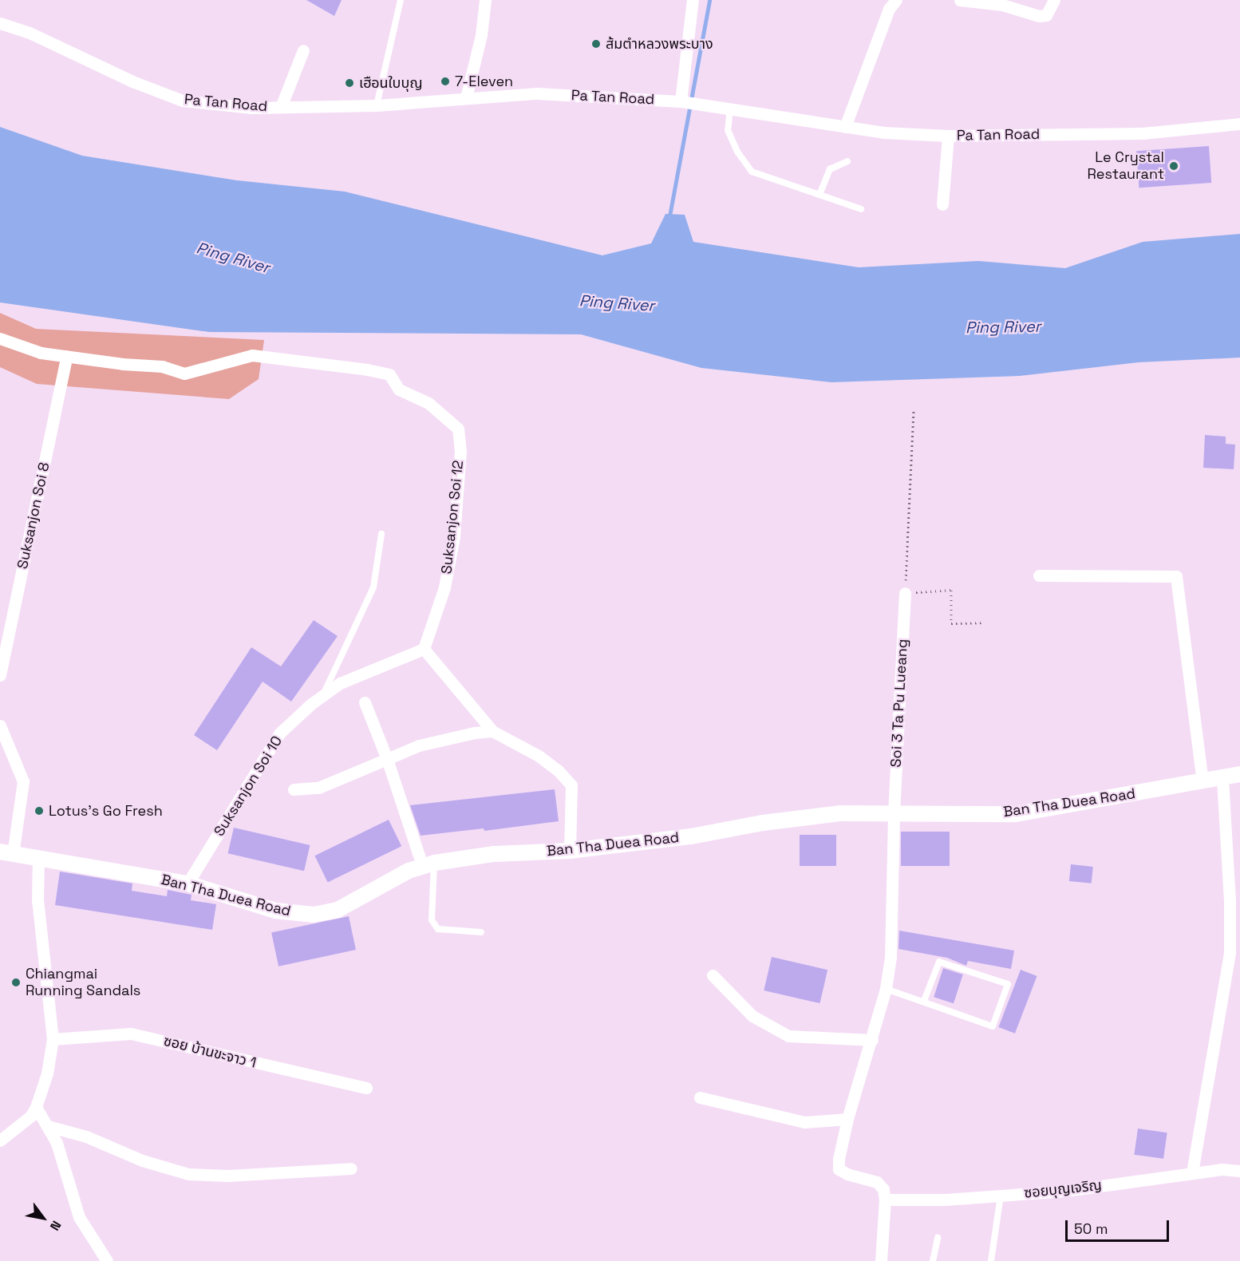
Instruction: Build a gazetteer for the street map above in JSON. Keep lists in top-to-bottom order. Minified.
{"streets":{"street":["Pa Tan Road","Suksanjon Soi 8","Suksanjon Soi 12","Soi 3 Ta Pu Lueang","Suksanjon Soi 10","Ban Tha Duea Road","ซอย บ้านขะจาว 1","ซอยบุญเจริญ"]},"crossings":[["Suksanjon Soi 8","Suksanjon Soi 12"],["Suksanjon Soi 12","Suksanjon Soi 10"],["Soi 3 Ta Pu Lueang","Ban Tha Duea Road"],["Soi 3 Ta Pu Lueang","ซอยบุญเจริญ"],["Suksanjon Soi 10","Ban Tha Duea Road"]],"water":["Ping River"],"places":["ส้มตำหลวงพระบาง","7-Eleven","เฮือนใบบุญ","Le Crystal Restaurant","Lotus's Go Fresh","Chiangmai Running Sandals"],"scale_bar":"50 m","north":"bottom right"}
